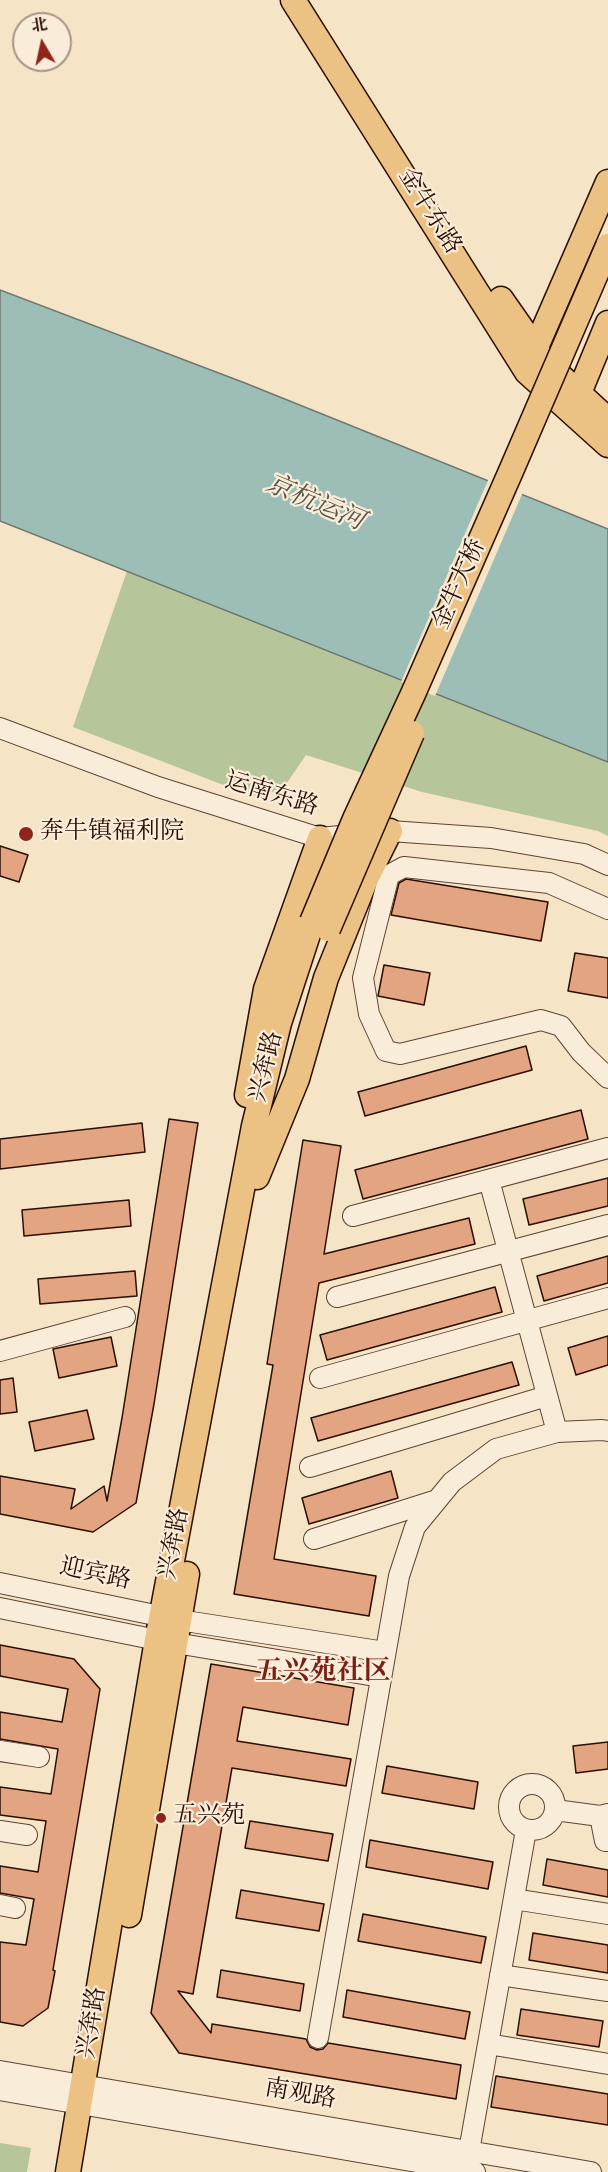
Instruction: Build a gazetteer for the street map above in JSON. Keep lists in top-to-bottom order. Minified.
{"streets":{"main road":["金牛东路","金牛大桥","兴奔路"],"street":["运南东路","迎宾路","南观路"]},"crossings":[["金牛大桥","兴奔路"],["兴奔路","迎宾路"],["兴奔路","南观路"]],"districts":["五兴苑社区"],"water":["京杭运河"],"places":["奔牛镇福利院","五兴苑"],"north":"top"}
